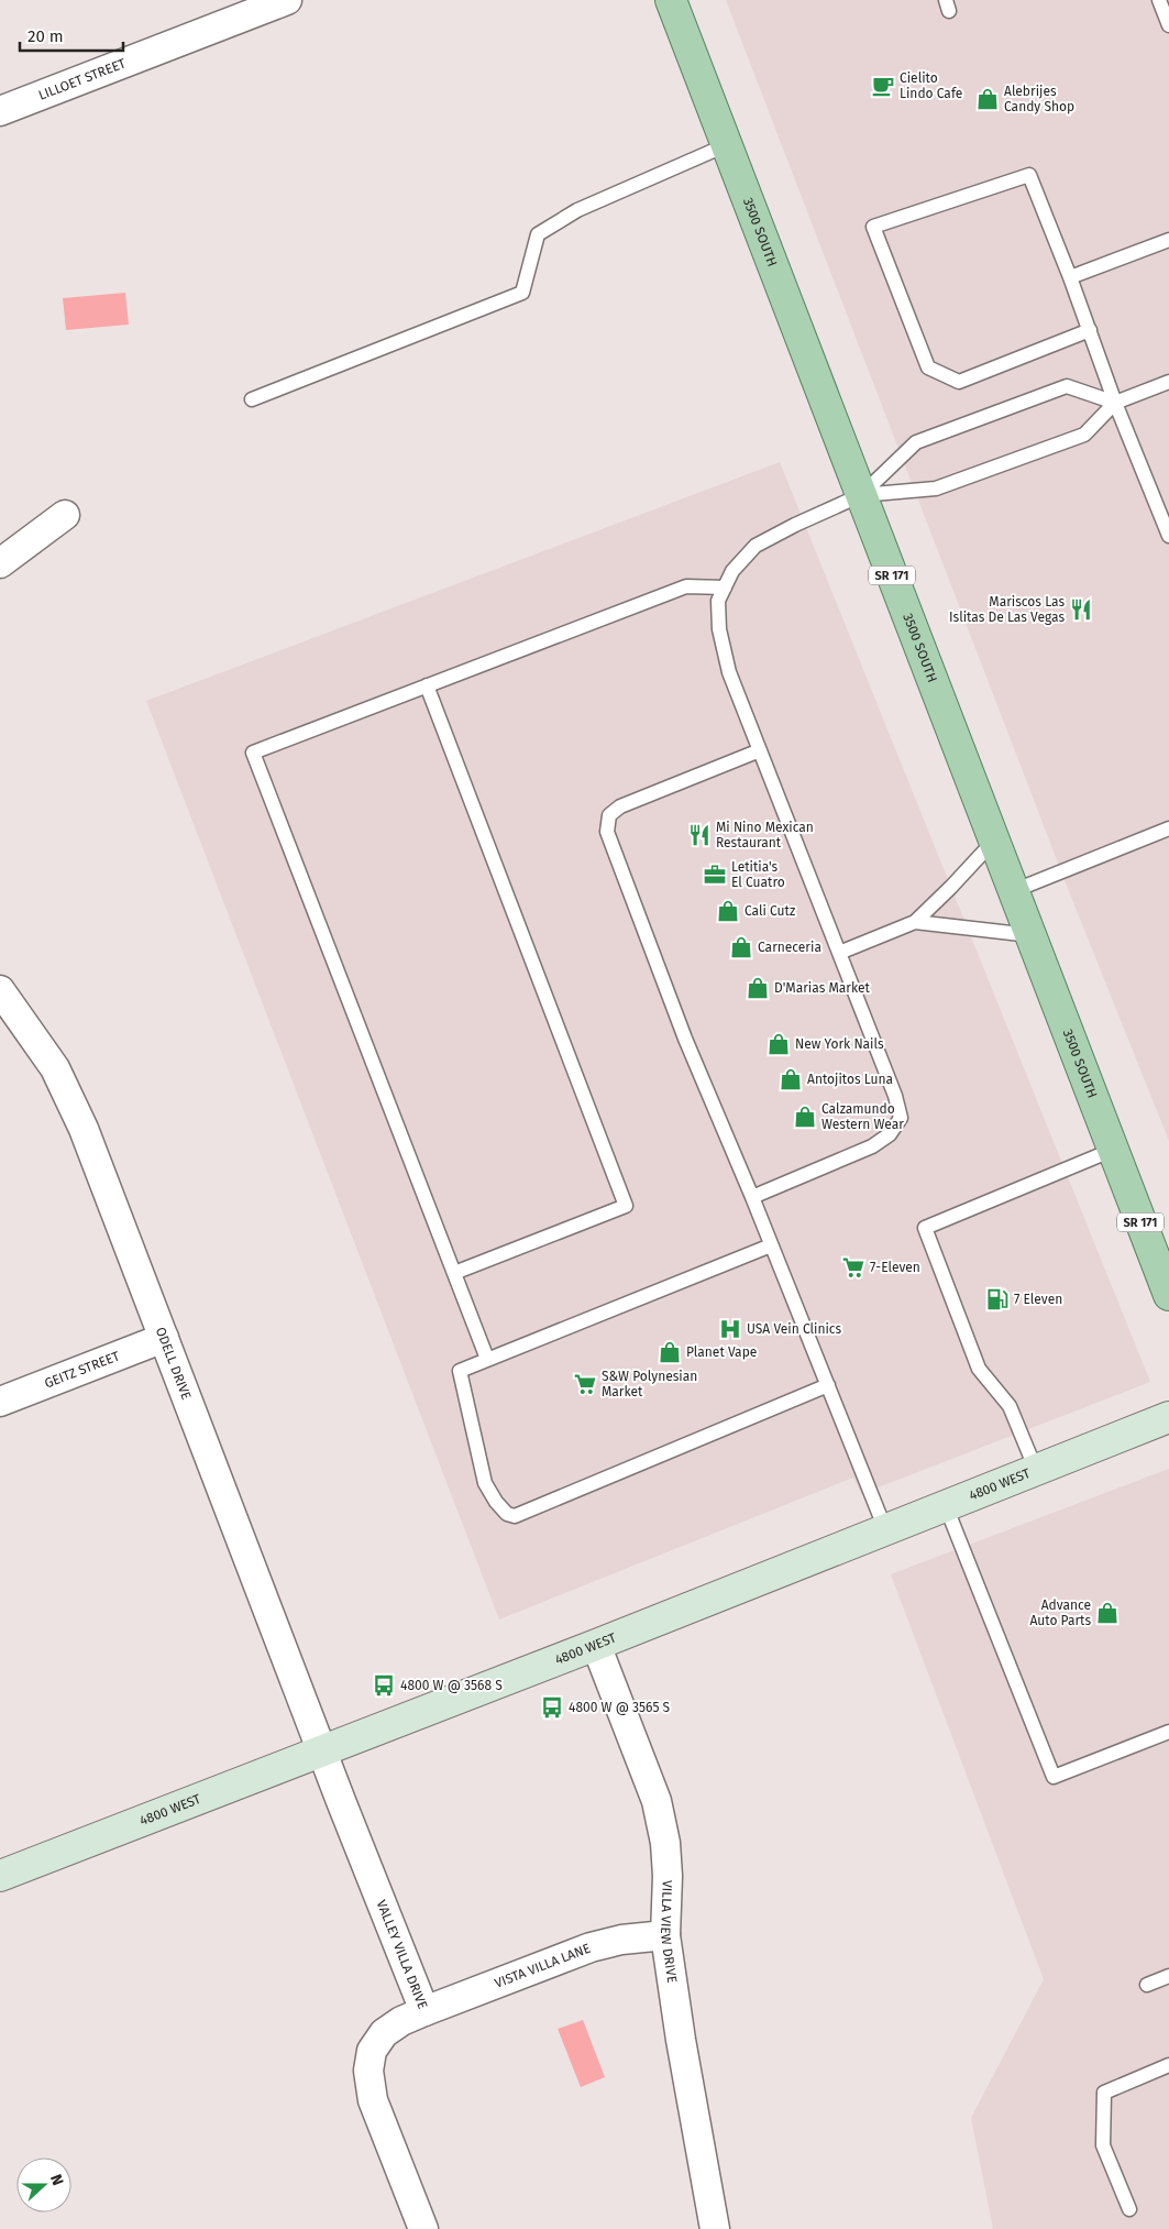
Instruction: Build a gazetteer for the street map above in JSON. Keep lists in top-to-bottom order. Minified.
{"streets":{"main road":["3500 SOUTH","SR 171","4800 WEST"],"street":["LILLOET STREET","ODELL DRIVE","GEITZ STREET","VILLA VIEW DRIVE","VALLEY VILLA DRIVE","VISTA VILLA LANE"]},"crossings":[["ODELL DRIVE","GEITZ STREET"],["ODELL DRIVE","4800 WEST"],["ODELL DRIVE","VALLEY VILLA DRIVE"],["4800 WEST","VILLA VIEW DRIVE"],["4800 WEST","VALLEY VILLA DRIVE"],["VILLA VIEW DRIVE","VISTA VILLA LANE"],["VALLEY VILLA DRIVE","VISTA VILLA LANE"]],"places":{"cafe":["Cielito Lindo Cafe"],"shop":["Alebrijes Candy Shop","Cali Cutz","Carneceria","D'Marias Market","New York Nails","Antojitos Luna","Calzamundo Western Wear","Planet Vape","Advance Auto Parts"],"restaurant":["Mariscos Las Islitas De Las Vegas","Mi Nino Mexican Restaurant"],"office":["Letitia's El Cuatro"],"supermarket":["7-Eleven","S&W Polynesian Market"],"fuel station":["7 Eleven"],"hospital":["USA Vein Clinics"],"bus stop":["4800 W @ 3568 S","4800 W @ 3565 S"]},"scale_bar":"20 m","north":"right"}
